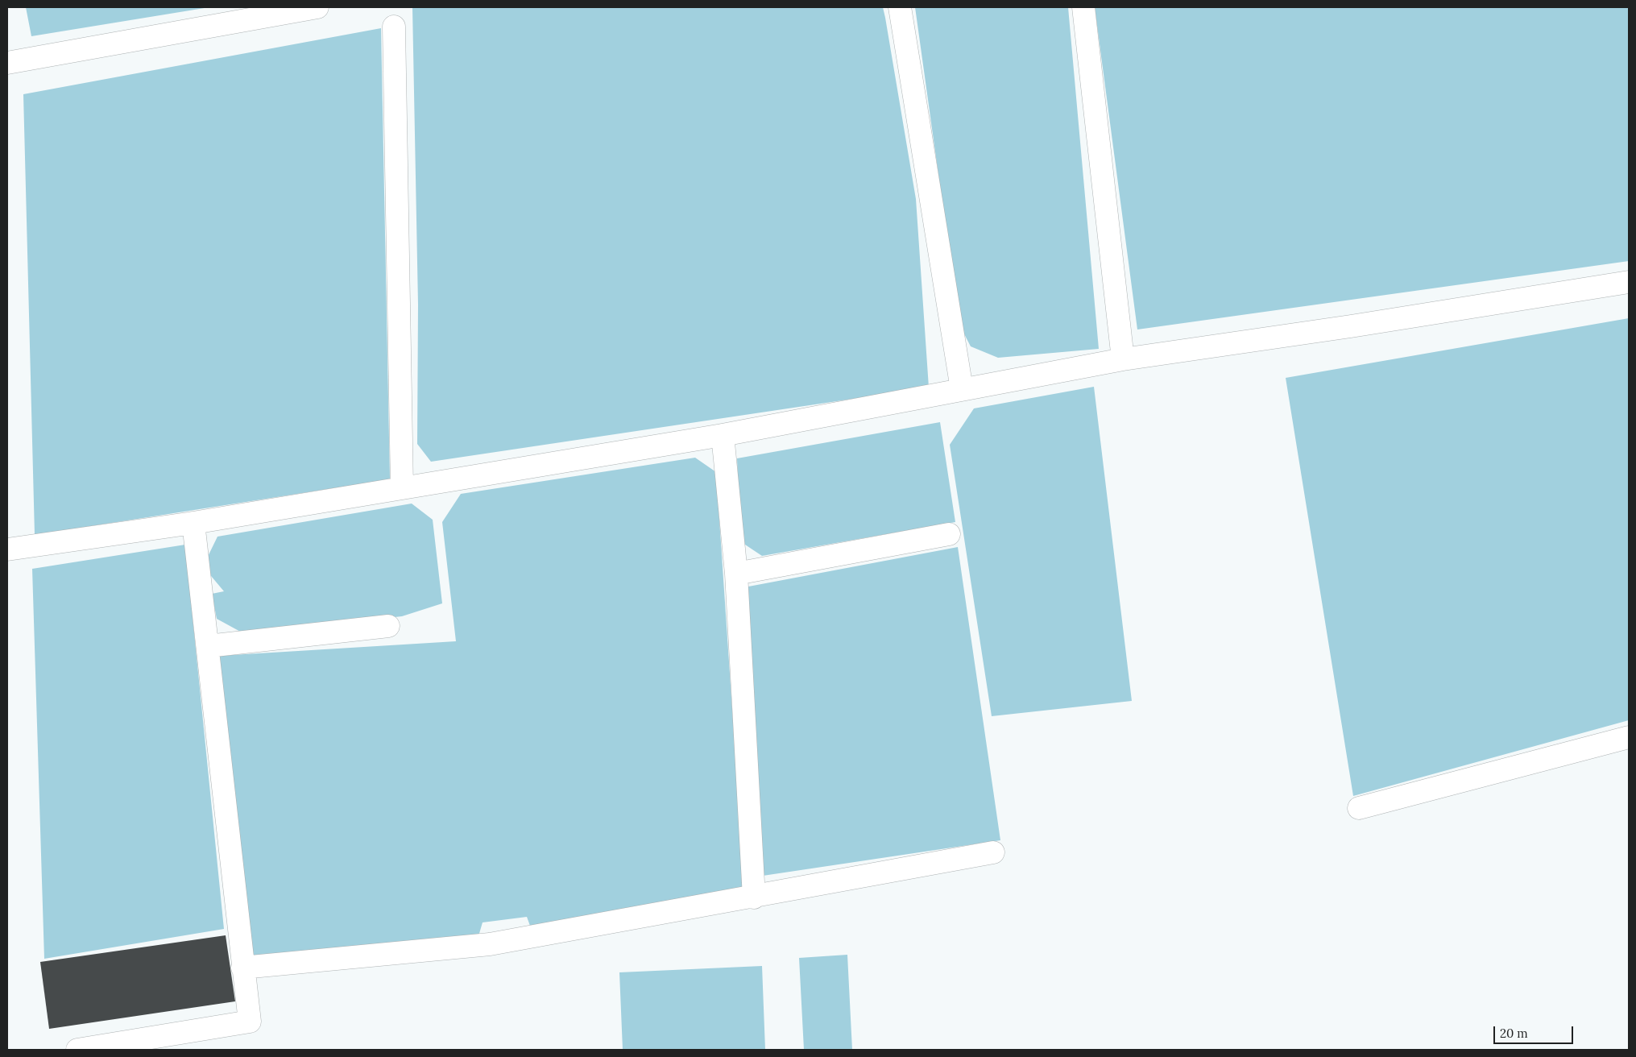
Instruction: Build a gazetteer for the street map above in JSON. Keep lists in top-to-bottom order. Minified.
{"scale_bar":"20 m"}
